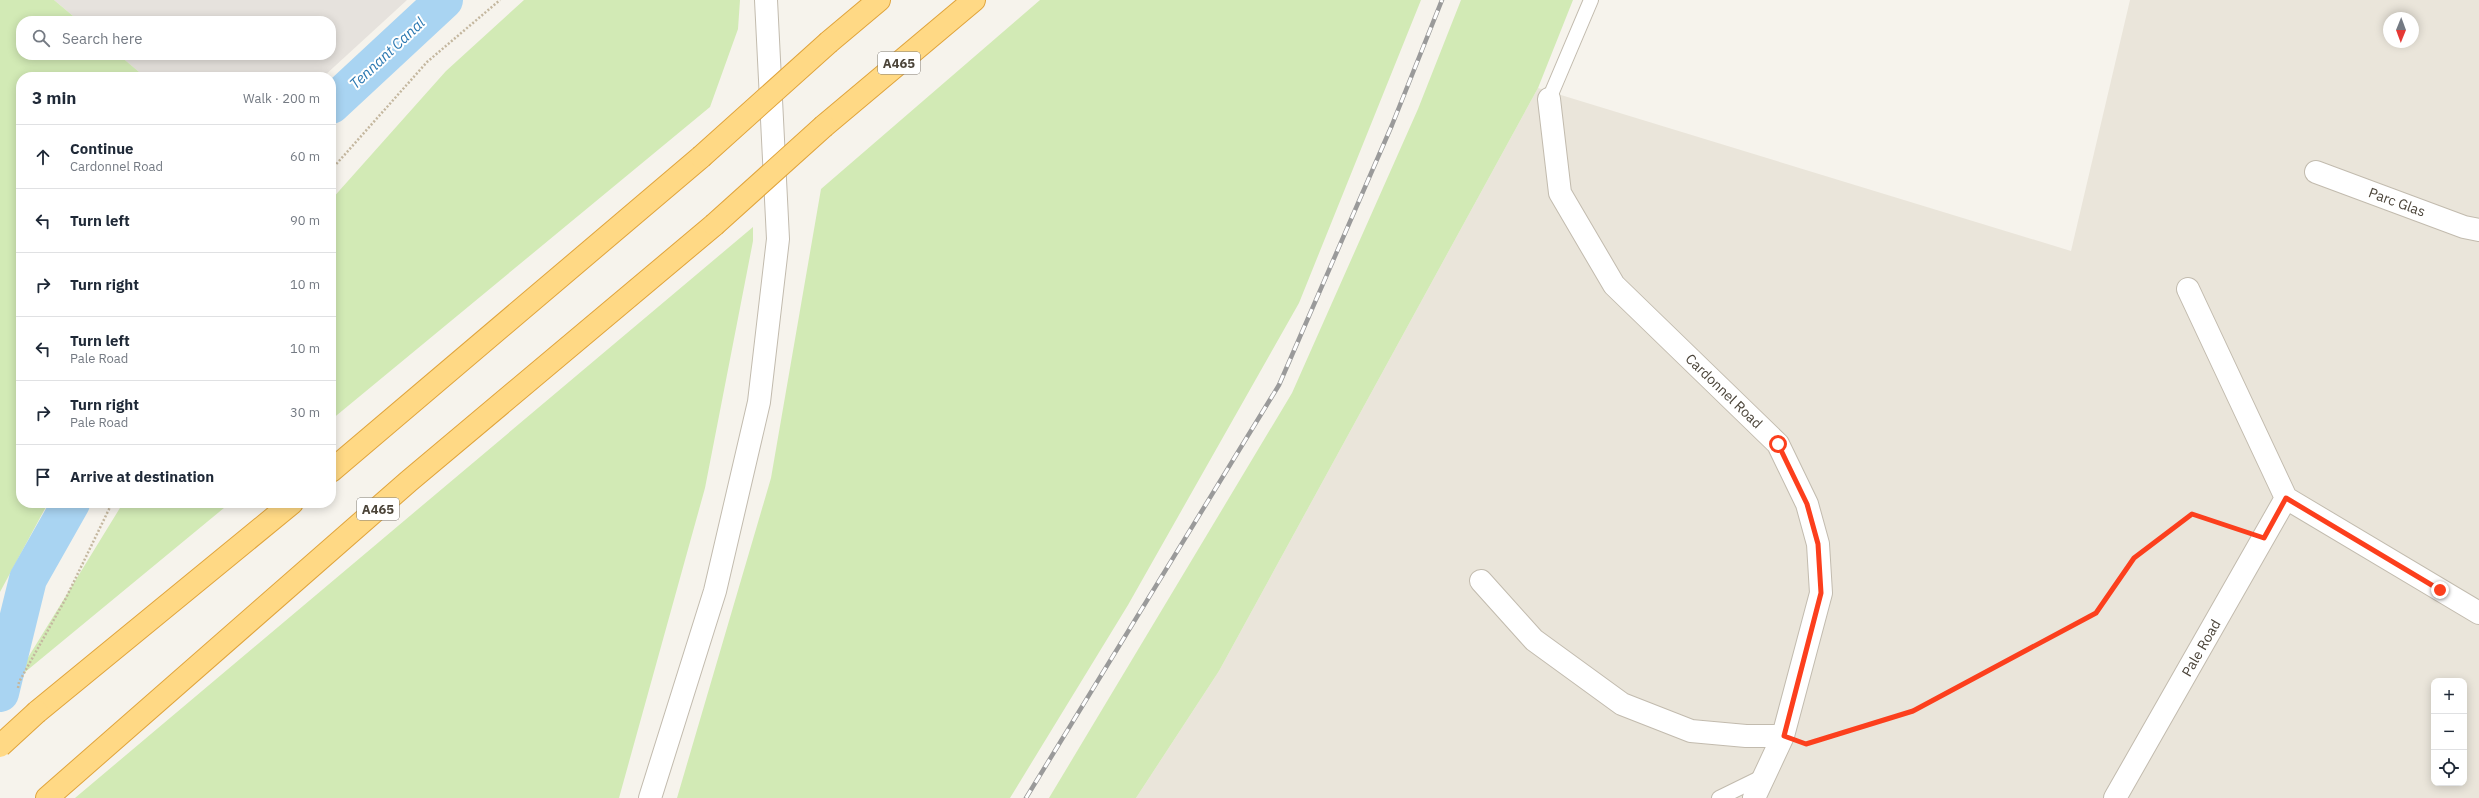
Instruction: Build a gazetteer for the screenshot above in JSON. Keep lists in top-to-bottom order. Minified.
{"streets":{"highway":["A465"],"street":["Parc Glas","Cardonnel Road","Pale Road"]},"water":["Tennant Canal"],"north":"bottom","page":{"search":"Search here","heading":["3 min","Walk · 200 m"],"list":[["Continue","Cardonnel Road","60 m"],["Turn left","90 m"],["Turn right","10 m"],["Turn left","Pale Road","10 m"],["Turn right","Pale Road","30 m"],"Arrive at destination"],"map_buttons":["+","−"]}}
